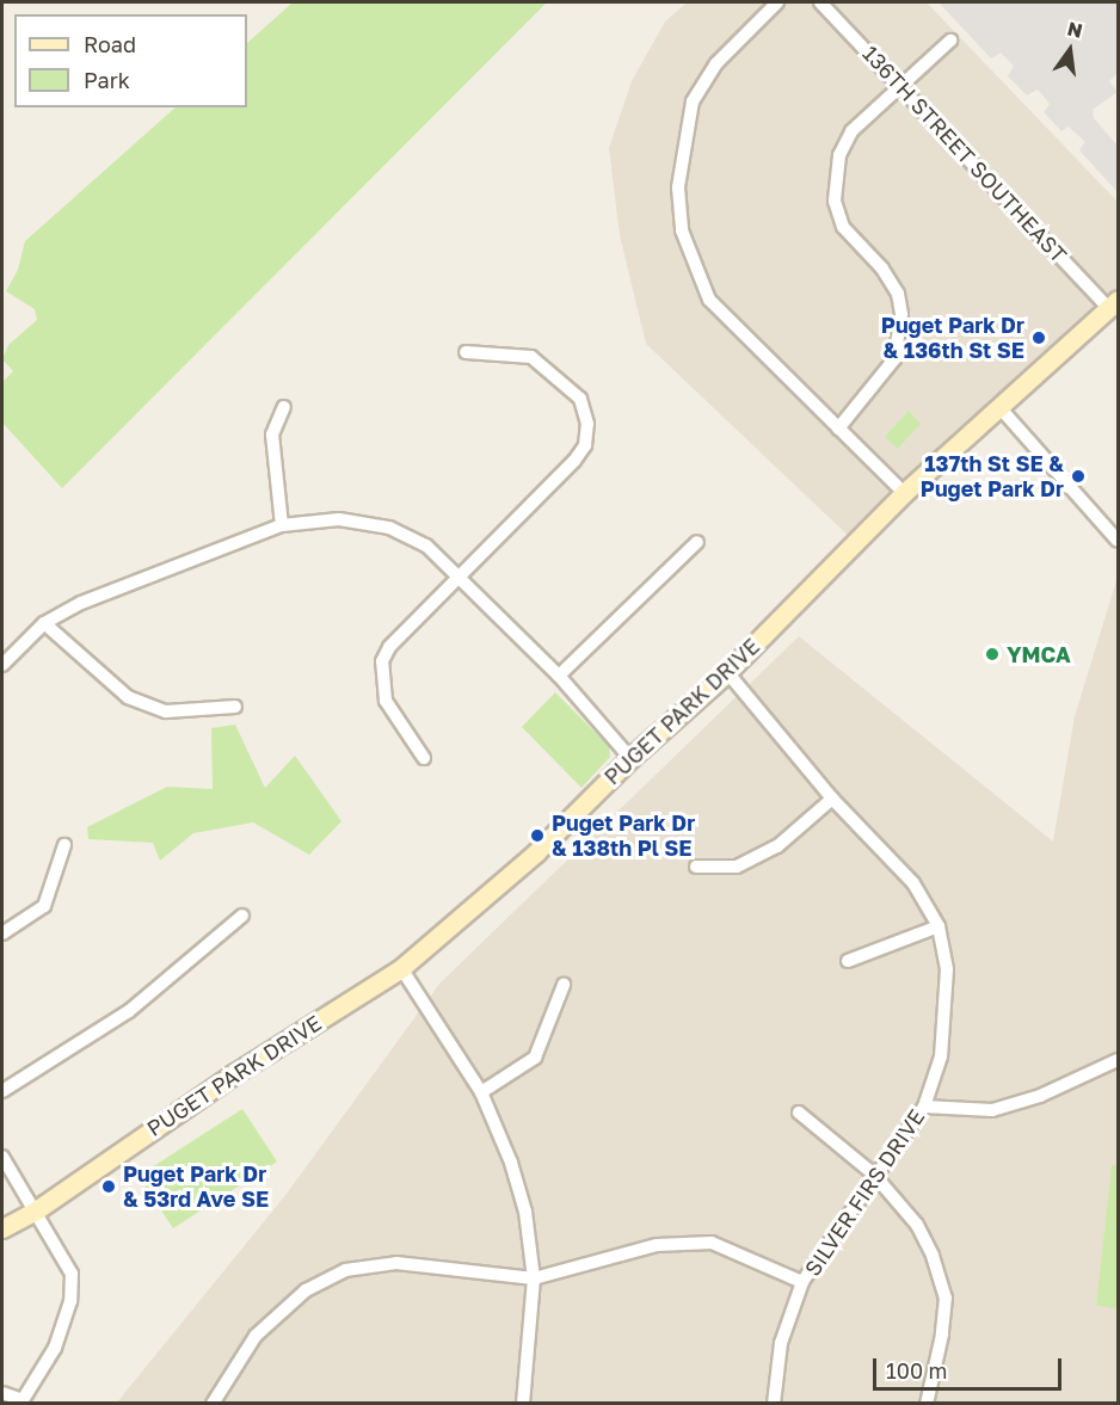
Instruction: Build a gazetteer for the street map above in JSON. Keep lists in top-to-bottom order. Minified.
{"streets":{"street":["136TH STREET SOUTHEAST","PUGET PARK DRIVE","SILVER FIRS DRIVE"]},"crossings":[["136TH STREET SOUTHEAST","PUGET PARK DRIVE"],["PUGET PARK DRIVE","SILVER FIRS DRIVE"]],"places":["Puget Park Dr & 136th St SE","137th St SE & Puget Park Dr","YMCA","Puget Park Dr & 138th Pl SE","Puget Park Dr & 53rd Ave SE"],"legend":["Road","Park"],"scale_bar":"100 m","north":"top"}
